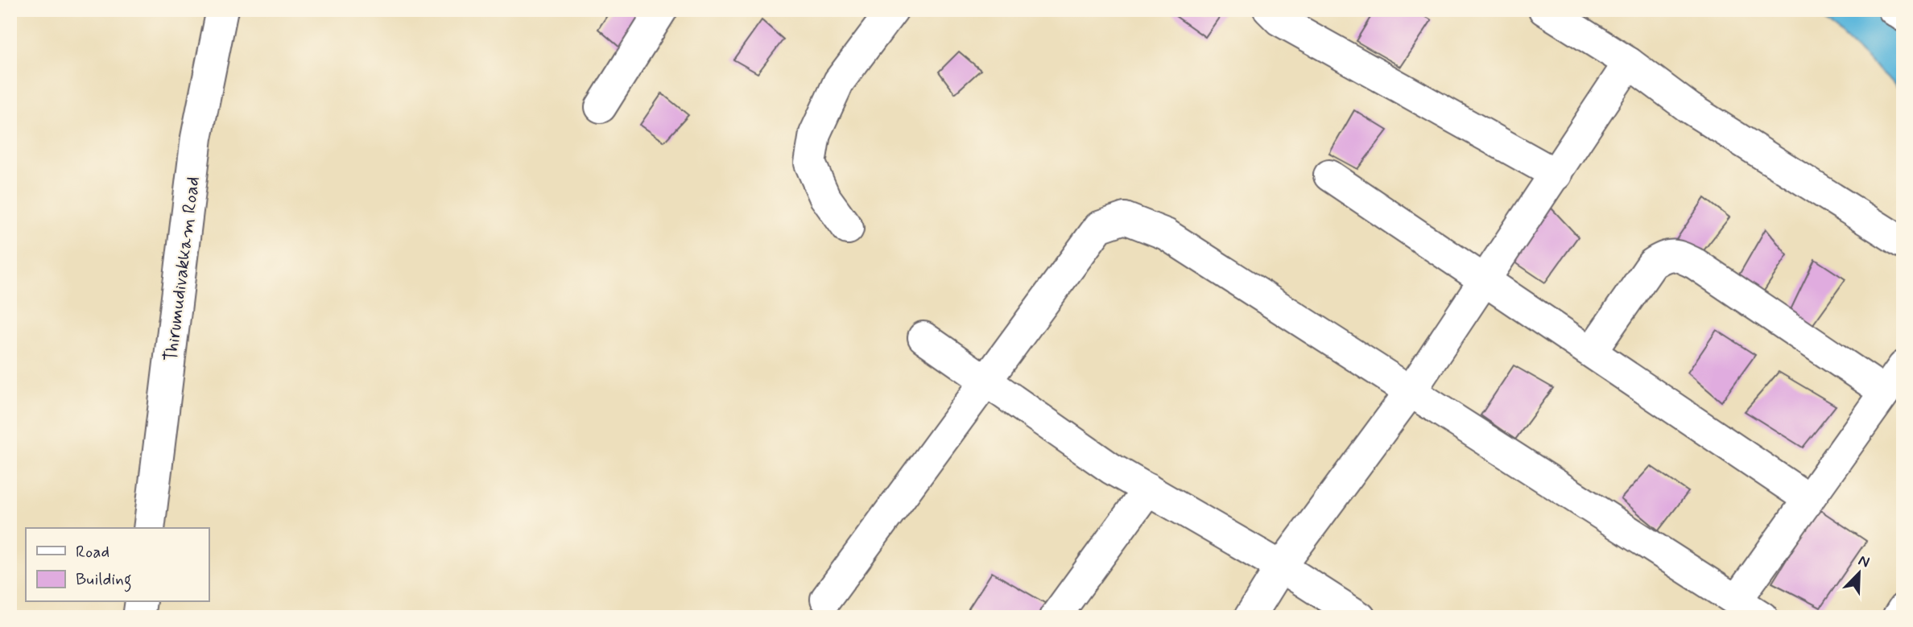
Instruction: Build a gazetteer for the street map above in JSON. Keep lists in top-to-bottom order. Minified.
{"streets":{"street":["Thirumudivakkam Road"]},"legend":["Road","Building"],"north":"top right"}
